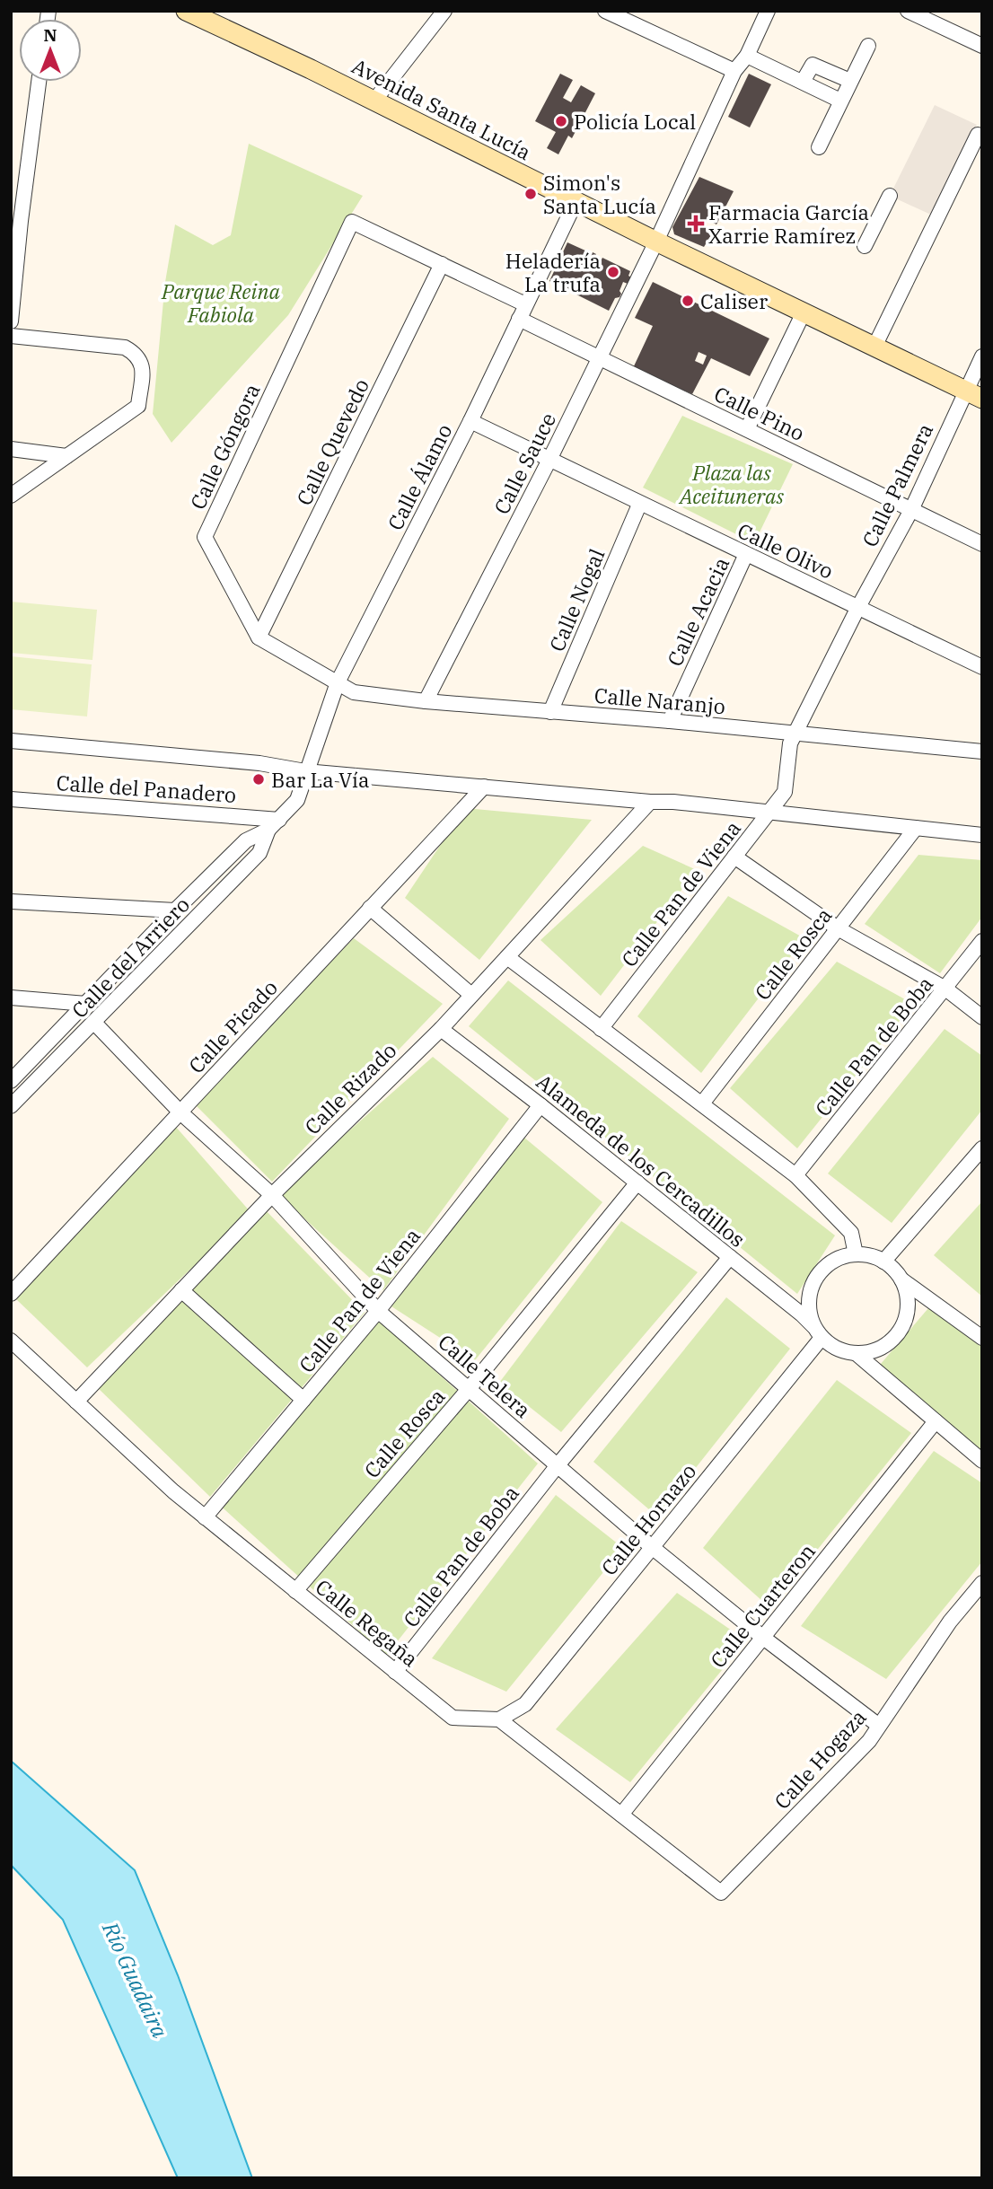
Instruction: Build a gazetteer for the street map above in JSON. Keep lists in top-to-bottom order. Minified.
{"streets":{"street":["Avenida Santa Lucía","Calle Pino","Calle Quevedo","Calle Góngora","Calle Sauce","Calle Álamo","Calle Palmera","Calle Olivo","Calle Nogal","Calle Acacia","Calle Naranjo","Calle del Panadero","Calle Pan de Viena","Calle Rosca","Calle del Arriero","Calle Picado","Calle Pan de Boba","Calle Rizado","Alameda de los Cercadillos","Calle Telera","Calle Hornazo","Calle Cuarteron","Calle Regaña","Calle Hogaza"]},"crossings":[["Avenida Santa Lucía","Calle Sauce"],["Avenida Santa Lucía","Calle Álamo"],["Avenida Santa Lucía","Calle Palmera"],["Calle Pino","Calle Sauce"],["Calle Pino","Calle Álamo"],["Calle Pino","Calle Palmera"],["Calle Quevedo","Calle Góngora"],["Calle Sauce","Calle Olivo"],["Calle Sauce","Calle Naranjo"],["Calle Álamo","Calle Olivo"],["Calle Álamo","Calle Naranjo"],["Calle Álamo","Calle del Arriero"],["Calle Palmera","Calle Olivo"],["Calle Palmera","Calle Naranjo"],["Calle Palmera","Calle Pan de Viena"],["Calle Olivo","Calle Nogal"],["Calle Olivo","Calle Acacia"],["Calle Nogal","Calle Naranjo"],["Calle Acacia","Calle Naranjo"],["Calle Naranjo","Calle Pan de Viena"],["Calle del Panadero","Calle del Arriero"],["Calle Pan de Viena","Alameda de los Cercadillos"],["Calle Pan de Viena","Calle Telera"],["Calle Pan de Viena","Calle Regaña"],["Calle Rosca","Alameda de los Cercadillos"],["Calle Rosca","Calle Telera"],["Calle Rosca","Calle Regaña"],["Calle del Arriero","Calle Telera"],["Calle Picado","Calle Telera"],["Calle Pan de Boba","Alameda de los Cercadillos"],["Calle Pan de Boba","Calle Telera"],["Calle Pan de Boba","Calle Regaña"],["Calle Rizado","Alameda de los Cercadillos"],["Calle Rizado","Calle Telera"],["Calle Rizado","Calle Regaña"],["Alameda de los Cercadillos","Calle Hornazo"],["Calle Telera","Calle Hornazo"],["Calle Telera","Calle Cuarteron"],["Calle Telera","Calle Hogaza"],["Calle Hornazo","Calle Regaña"],["Calle Cuarteron","Calle Hogaza"]],"water":["Río Guadaira"],"parks":["Parque Reina Fabiola","Plaza las Aceituneras"],"places":{"other":["Policía Local","Simon's Santa Lucía","Heladería La trufa","Caliser","Bar La Vía"],"health":["Farmacia García Xarrie Ramírez"]},"north":"top"}
